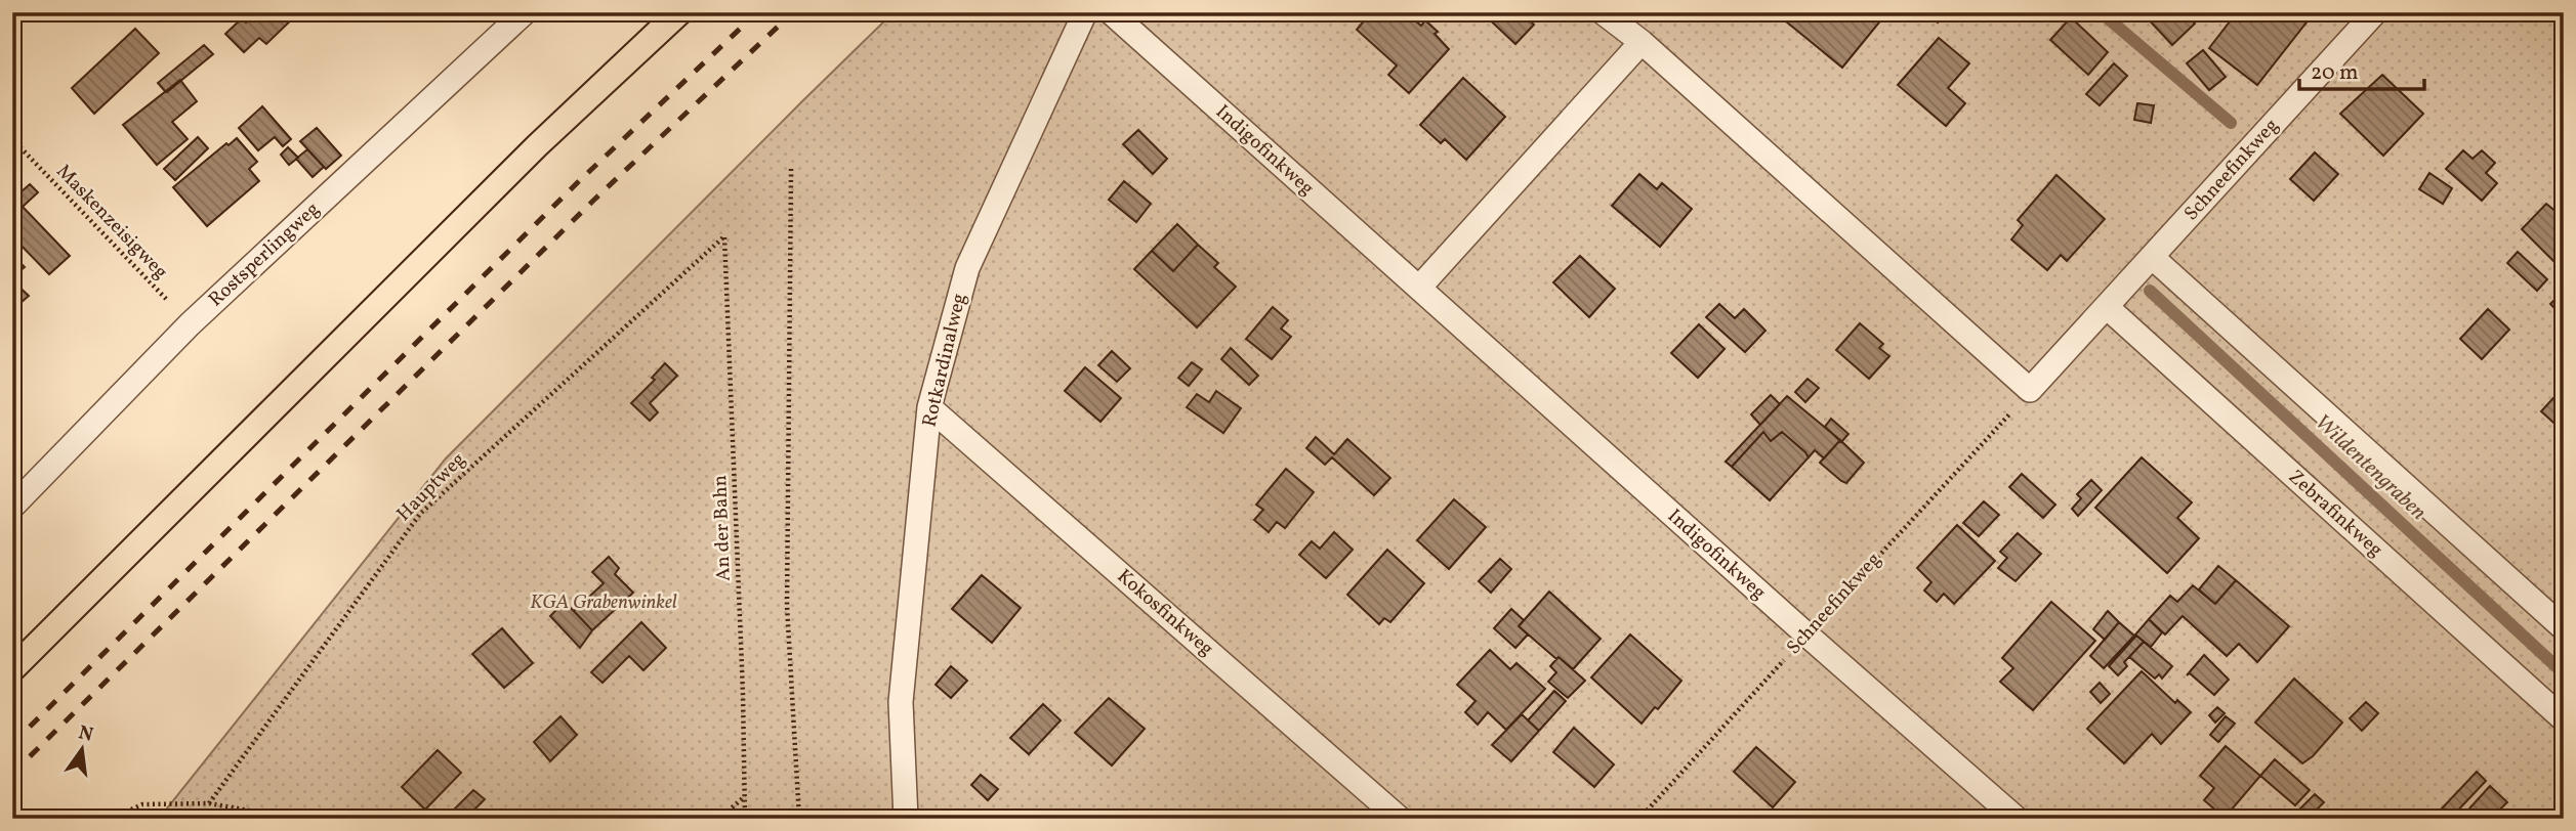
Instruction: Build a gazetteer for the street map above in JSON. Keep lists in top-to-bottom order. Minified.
{"streets":{"lane":["Indigofinkweg","Schneefinkweg","Rostsperlingweg","Rotkardinalweg","Zebrafinkweg","Kokosfinkweg"],"path":["Maskenzeisigweg","Hauptweg","An der Bahn"]},"crossings":[["Indigofinkweg","Schneefinkweg"],["Schneefinkweg","Zebrafinkweg"],["Maskenzeisigweg","Rostsperlingweg"],["Rotkardinalweg","Kokosfinkweg"],["Hauptweg","An der Bahn"]],"water":["Wildentengraben"],"parks":["KGA Grabenwinkel"],"scale_bar":"20 m","north":"top"}
